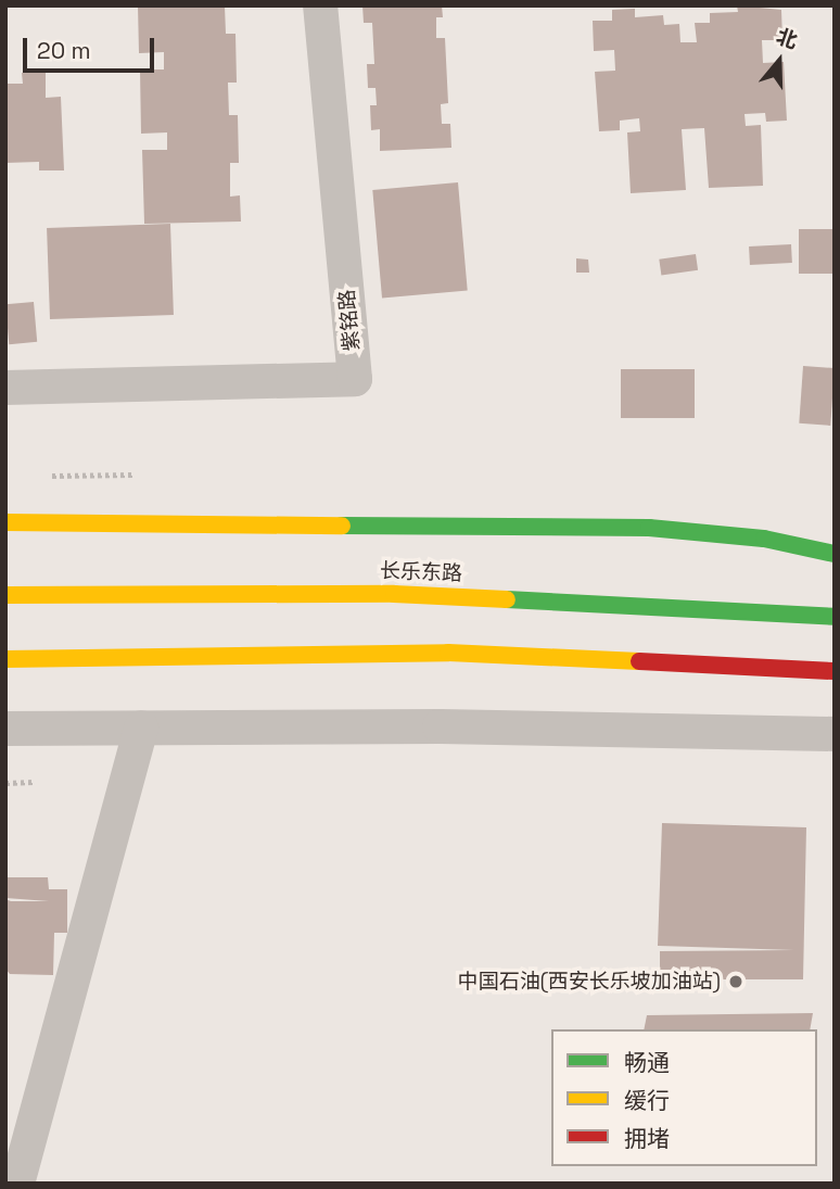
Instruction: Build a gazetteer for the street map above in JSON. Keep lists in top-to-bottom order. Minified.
{"streets":{"main road":["长乐东路"],"street":["紫铭路"]},"places":["中国石油(西安长乐坡加油站)"],"legend":["畅通","缓行","拥堵"],"scale_bar":"20 m","north":"top"}
